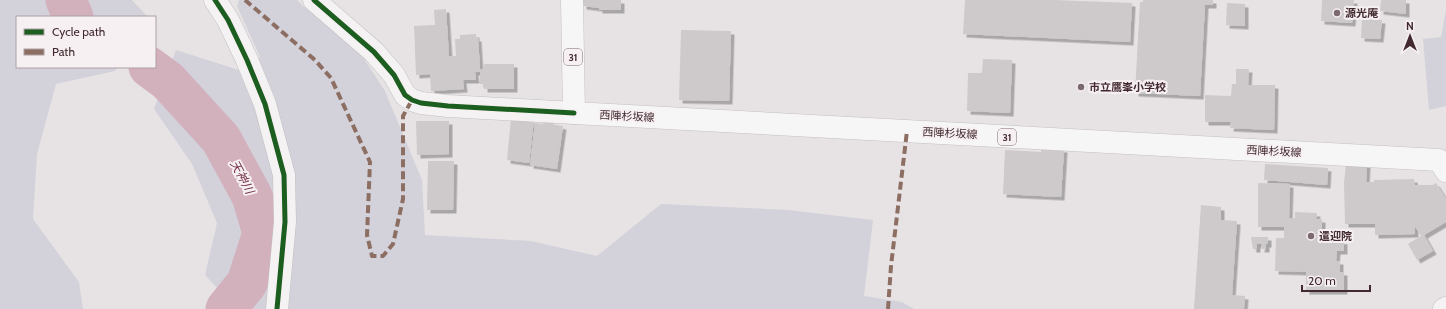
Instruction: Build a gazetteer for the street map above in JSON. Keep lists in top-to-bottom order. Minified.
{"streets":{"main road":["31","西陣杉坂線"]},"crossings":[["31","西陣杉坂線"]],"water":["天神川"],"places":["源光庵","市立鷹峯小学校","遣迎院"],"legend":["Cycle path","Path"],"scale_bar":"20 m","north":"top"}
